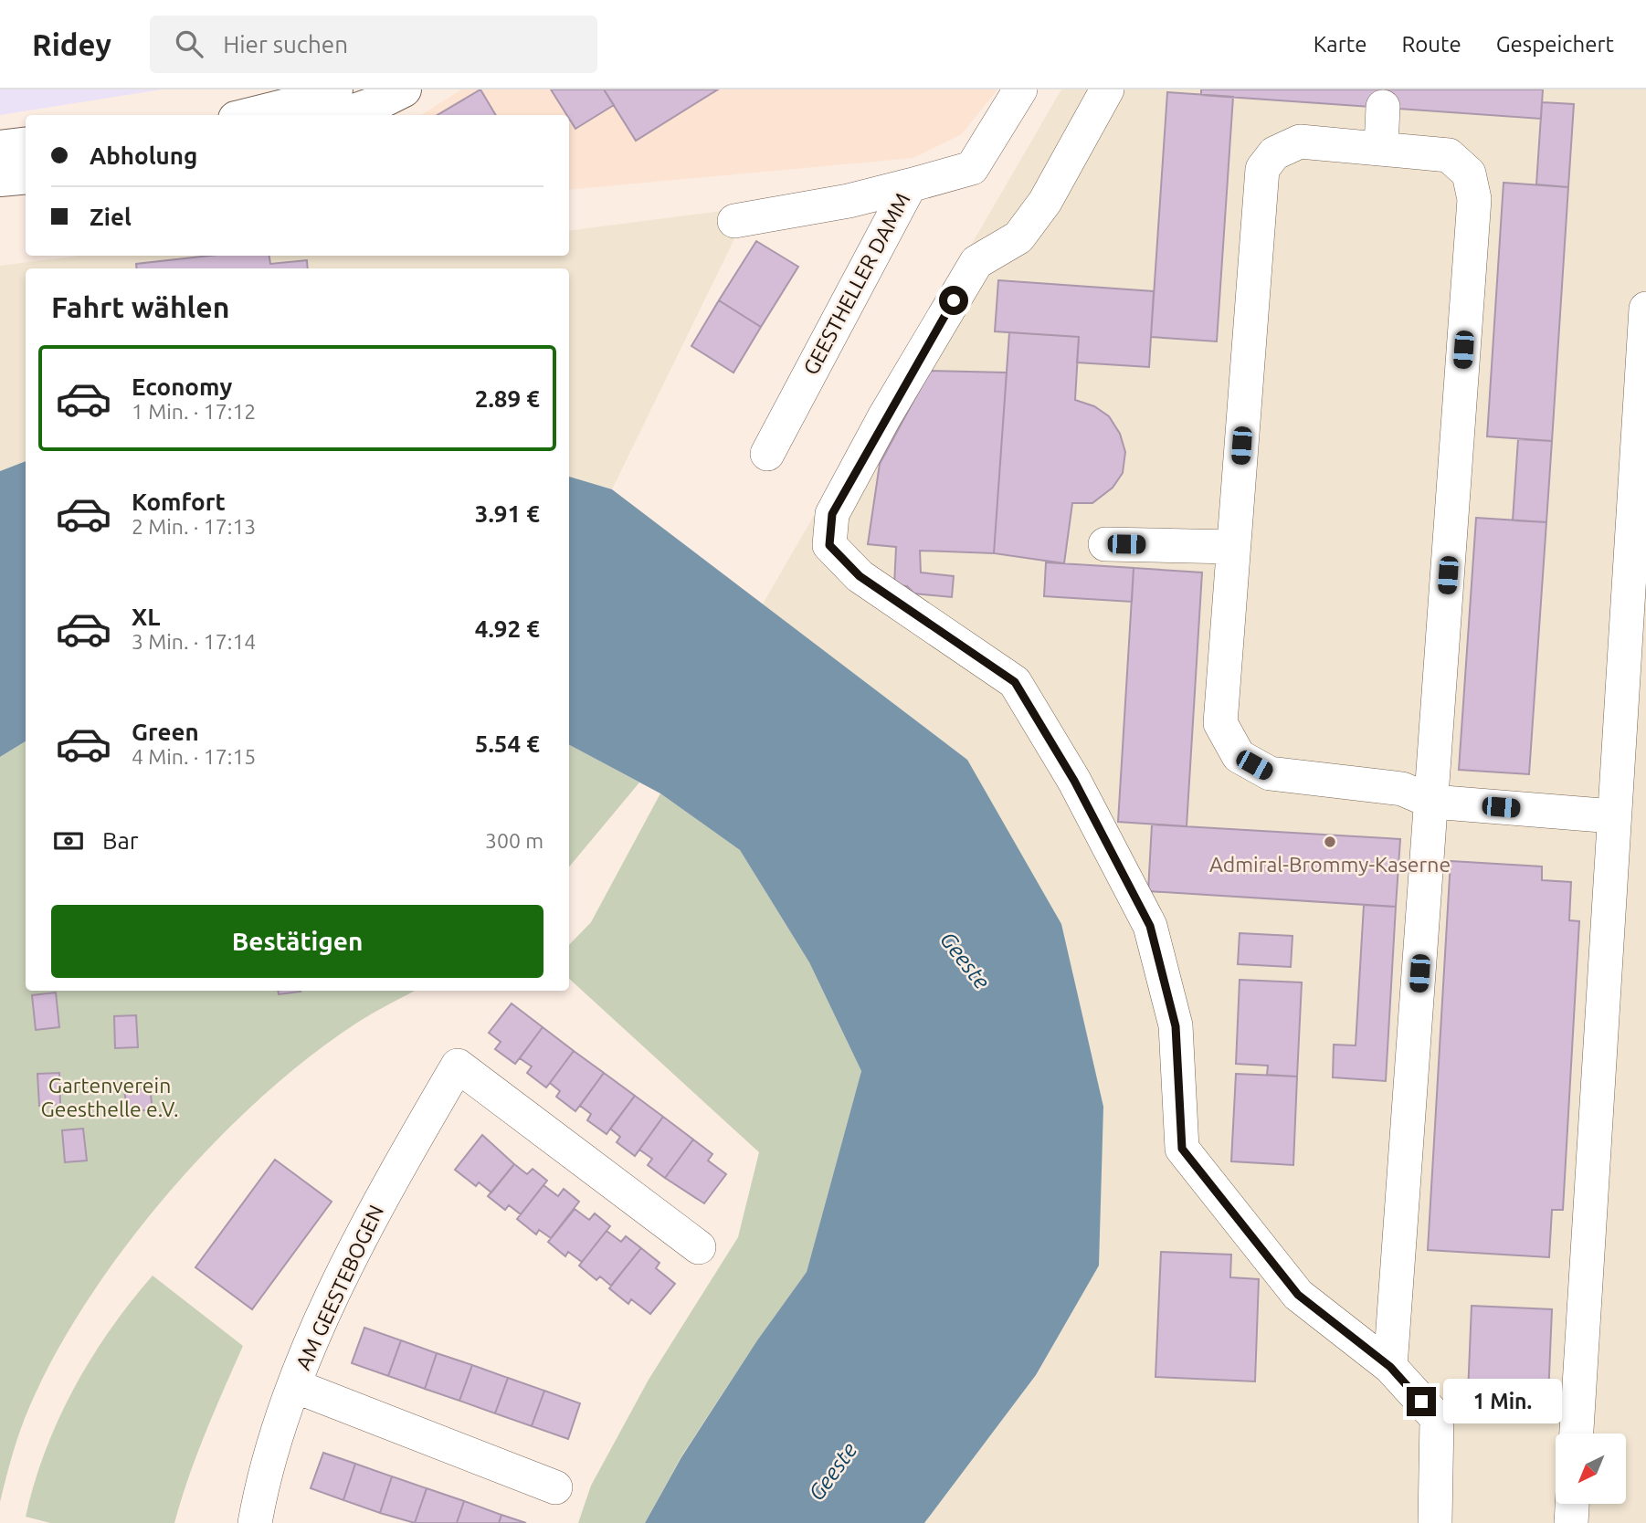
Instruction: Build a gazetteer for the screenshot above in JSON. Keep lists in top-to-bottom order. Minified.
{"streets":{"street":["GEESTHELLER DAMM","AM GEESTEBOGEN"]},"water":["Geeste"],"parks":["Gartenverein Geesthelle e.V."],"places":["Admiral-Brommy-Kaserne"],"north":"bottom left","page":{"header":"Ridey","search":"Hier suchen","nav":["Karte","Route","Gespeichert"],"banner":["Abholung","Ziel"],"heading":"Fahrt wählen","list":[{"name":"Economy","note":"1 Min. · 17:12","value":"2.89 €"},{"name":"Komfort","note":"2 Min. · 17:13","value":"3.91 €"},{"name":"XL","note":"3 Min. · 17:14","value":"4.92 €"},{"name":"Green","note":"4 Min. · 17:15","value":"5.54 €"}],"pay":["Bar","300 m"],"buttons":"Bestätigen","bubble":"1 Min."}}
